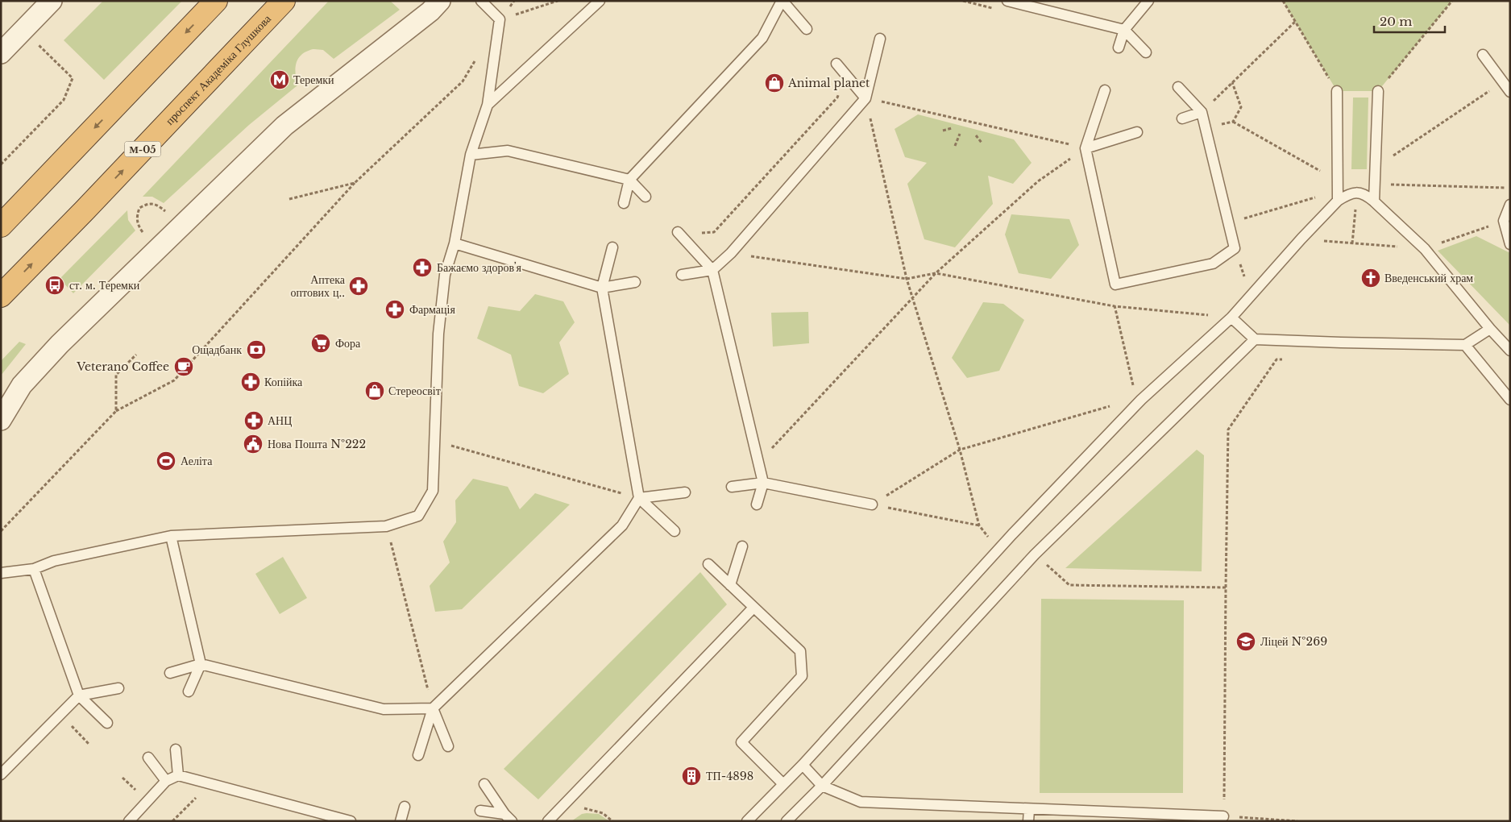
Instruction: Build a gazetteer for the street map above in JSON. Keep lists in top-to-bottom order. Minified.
{"streets":{"highway":["проспект Академіка Глушкова","М-05"]},"places":{"metro station":["Теремки"],"shop":["Animal planet","Стереосвіт"],"pharmacy":["Бажаємо здоровʼя","Аптека оптових ц‥","Фармація","Копійка","АНЦ"],"church":["Введенський храм"],"bus stop":["ст. м. Теремки"],"supermarket":["Фора"],"bank":["Ощадбанк"],"cafe":["Veterano Coffee"],"public building":["Нова Пошта №222"],"sports":["Аеліта"],"school or university":["Ліцей №269"],"building":["ТП-4898"]},"scale_bar":"20 m"}
